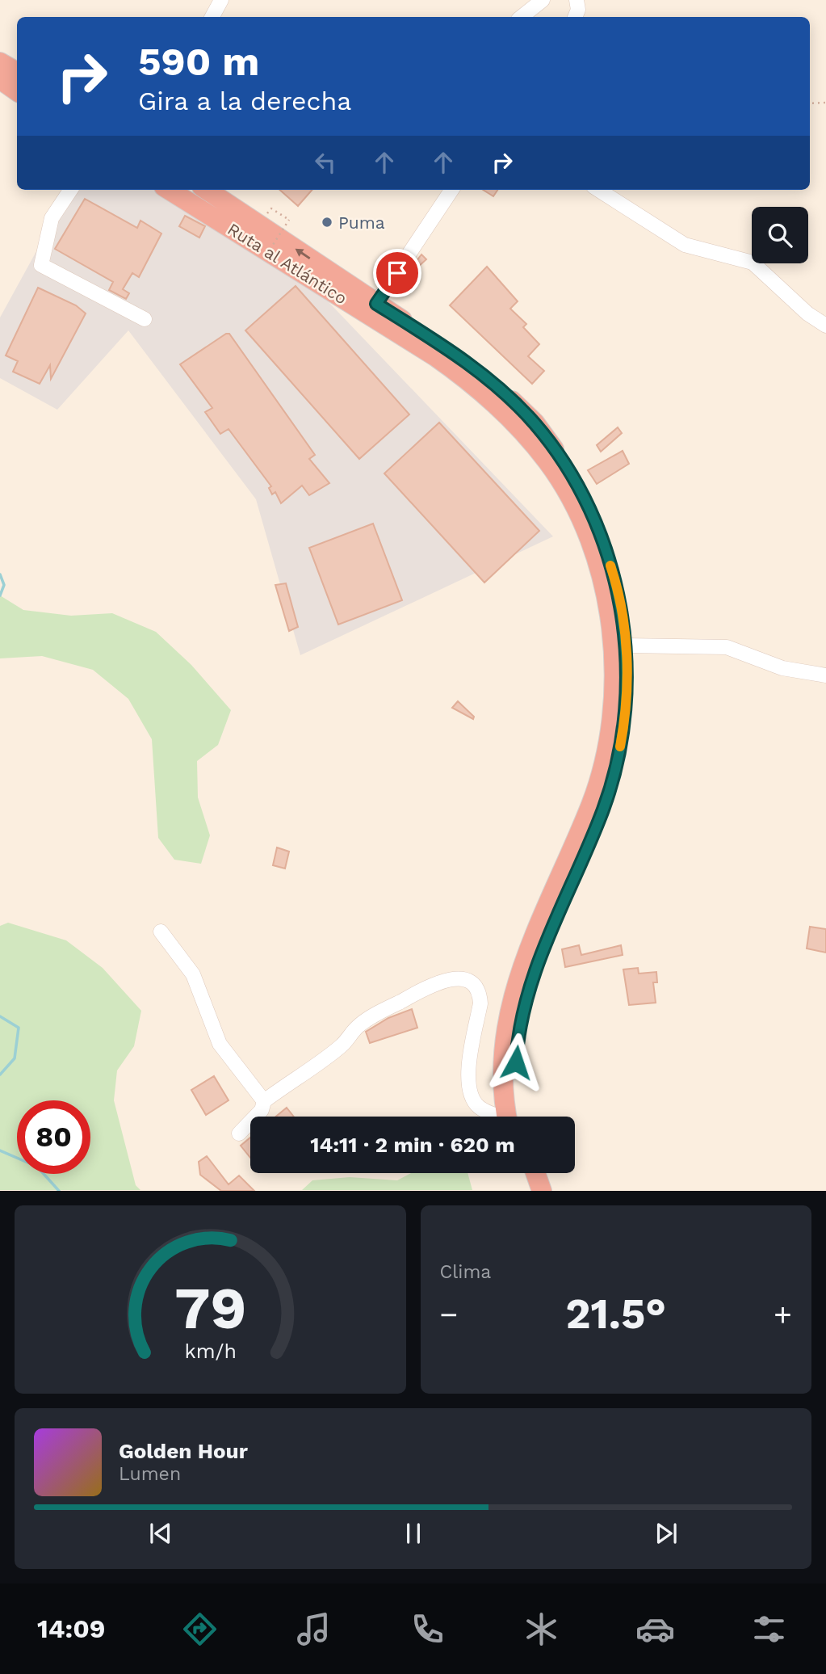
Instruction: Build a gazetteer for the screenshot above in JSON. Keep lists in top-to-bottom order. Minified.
{"streets":{"highway":["Ruta al Atlántico"]},"places":["Puma"],"page":{"turn":["590 m","Gira a la derecha"],"limit":"80","trip":"14:11 · 2 min · 620 m","tile":"Clima","heat":["−","21.5°","+"],"song":["Golden Hour","Lumen"],"tabs":"14:09","gauge":["79","km/h"]}}
